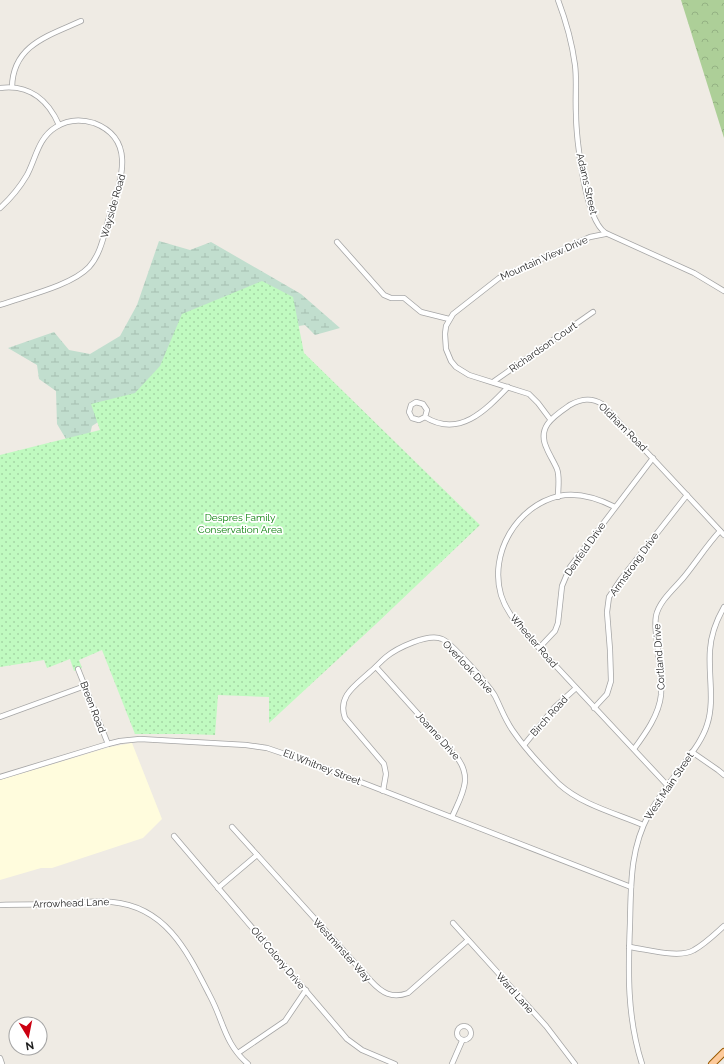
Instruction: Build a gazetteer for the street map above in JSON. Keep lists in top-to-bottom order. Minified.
{"streets":{"street":["Adams Street","Wayside Road","Mountain View Drive","Richardson Court","Oldham Road","Denfeld Drive","Armstrong Drive","Wheeler Road","Cortland Drive","Overlook Drive","Breen Road","Birch Road","Joanne Drive","Eli Whitney Street","West Main Street","Arrowhead Lane","Westminster Way","Old Colony Drive","Ward Lane"]},"crossings":[["Adams Street","Mountain View Drive"],["Oldham Road","Denfeld Drive"],["Oldham Road","Armstrong Drive"],["Oldham Road","Cortland Drive"],["Denfeld Drive","Wheeler Road"],["Armstrong Drive","Wheeler Road"],["Wheeler Road","Cortland Drive"],["Wheeler Road","Birch Road"],["Wheeler Road","West Main Street"],["Overlook Drive","Birch Road"],["Overlook Drive","Joanne Drive"],["Overlook Drive","Eli Whitney Street"],["Overlook Drive","West Main Street"],["Breen Road","Eli Whitney Street"],["Joanne Drive","Eli Whitney Street"],["Eli Whitney Street","West Main Street"],["Westminster Way","Ward Lane"]],"parks":["Despres Family Conservation Area"],"north":"bottom"}
